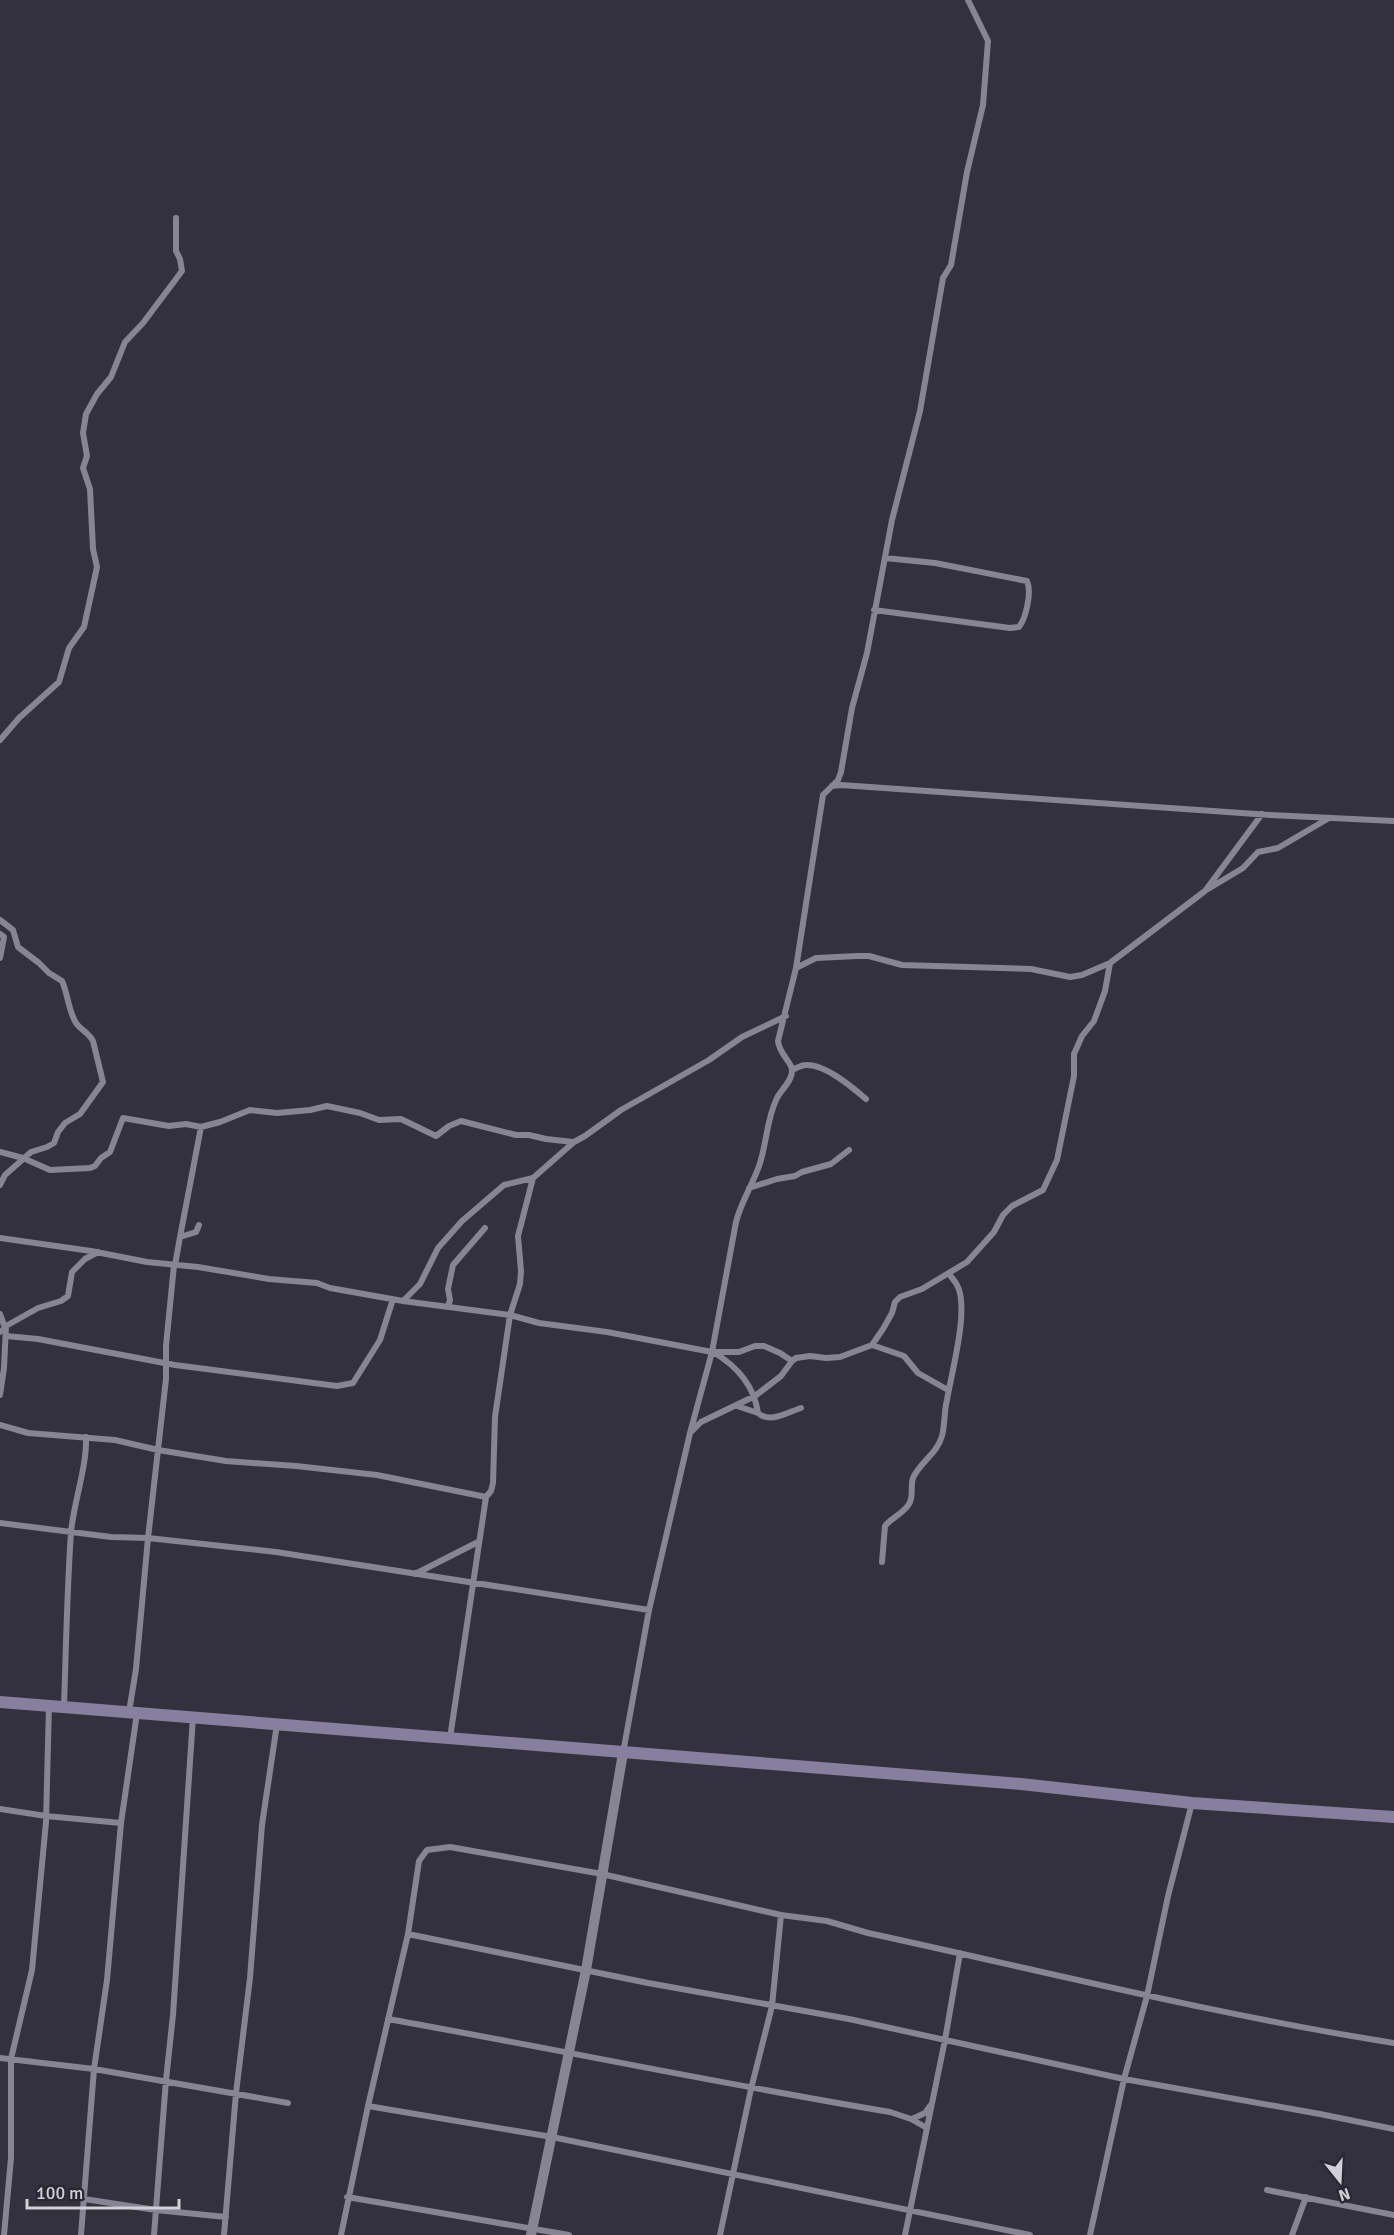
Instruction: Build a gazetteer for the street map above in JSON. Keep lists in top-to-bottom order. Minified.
{"scale_bar":"100 m","north":"bottom"}
